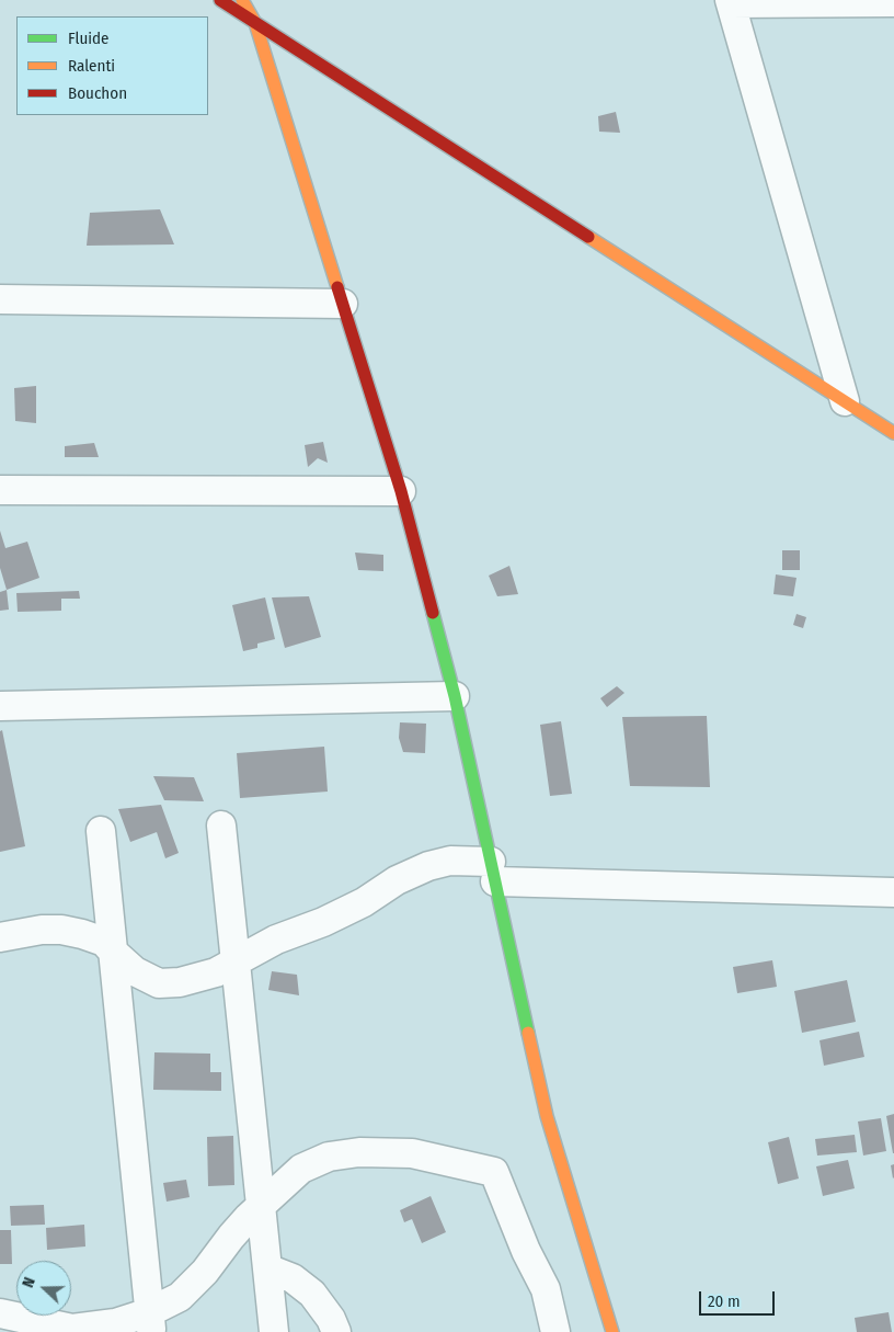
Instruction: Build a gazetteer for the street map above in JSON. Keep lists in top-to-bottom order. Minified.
{"legend":["Fluide","Ralenti","Bouchon"],"scale_bar":"20 m","north":"left"}
